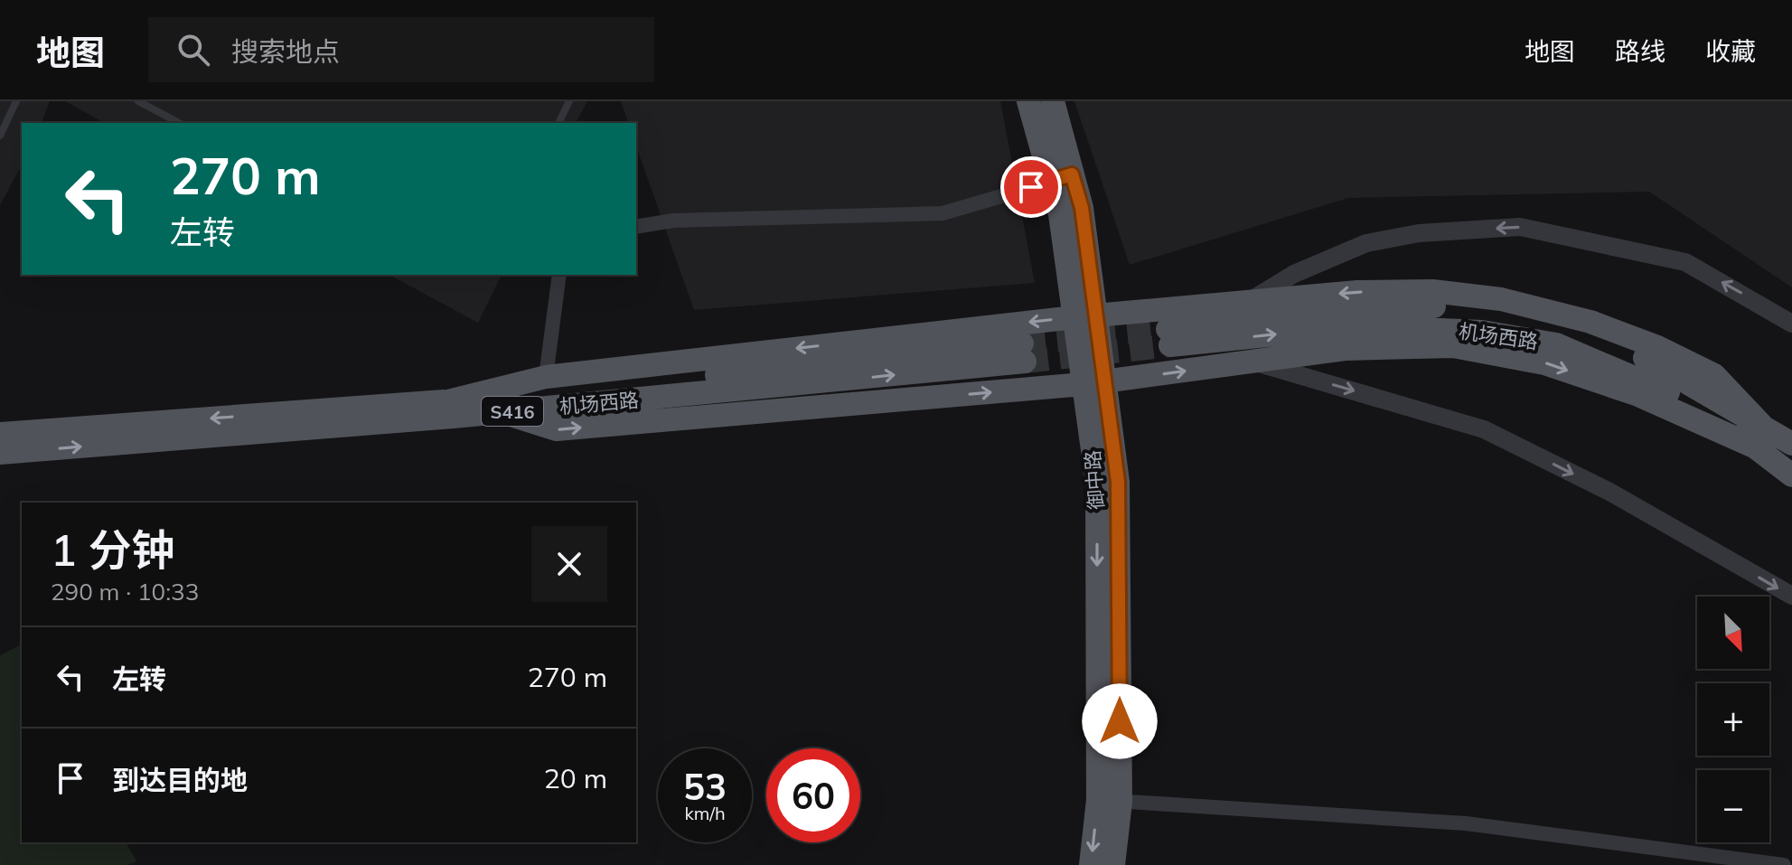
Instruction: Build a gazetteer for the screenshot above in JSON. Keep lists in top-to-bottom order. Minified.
{"streets":{"main road":["机场西路","S416","御中路"]},"crossings":[["机场西路","S416"]],"north":"bottom right","page":{"header":"地图","search":"搜索地点","nav":["地图","路线","收藏"],"turn":["270 m","左转"],"heading":["1 分钟","290 m · 10:33"],"map_buttons":["+","−"],"list":[{"name":"左转","value":"270 m"},{"name":"到达目的地","value":"20 m"}],"speed":"53 km/h","limit":"60"}}
